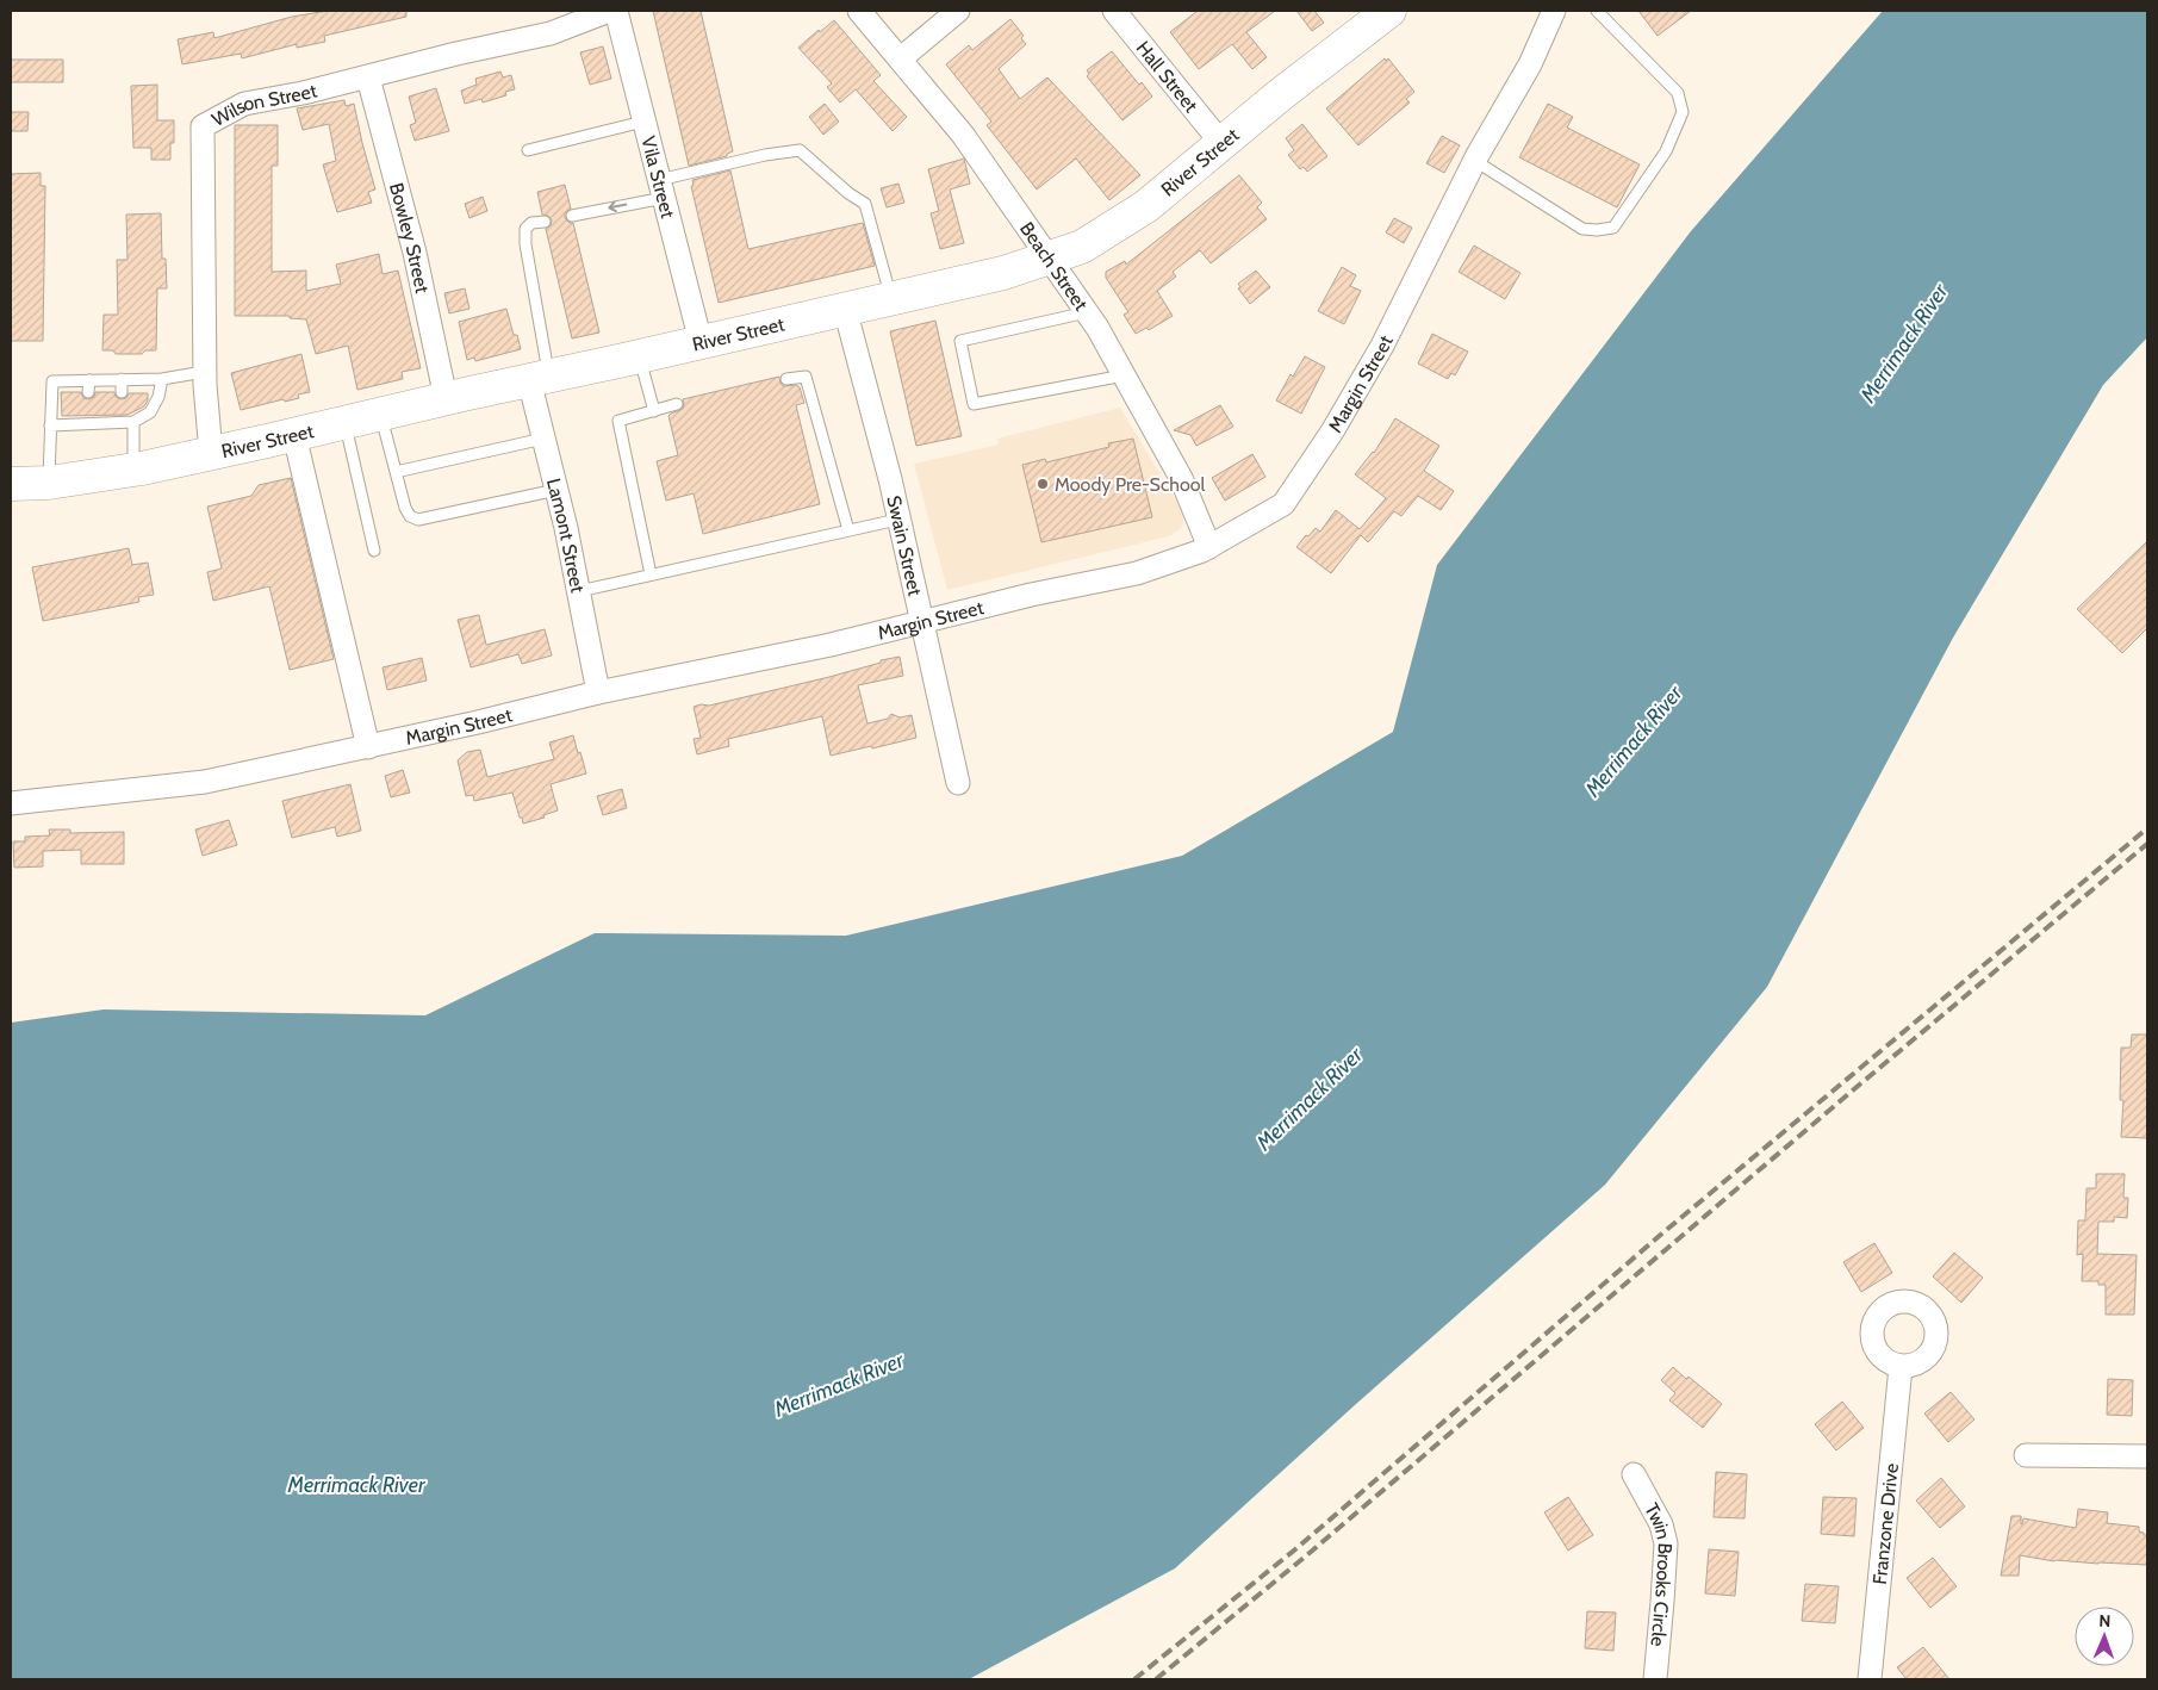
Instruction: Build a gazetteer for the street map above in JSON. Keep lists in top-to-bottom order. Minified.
{"streets":{"main road":["River Street"],"street":["Hall Street","Wilson Street","Vila Street","Bowley Street","Beach Street","Margin Street","Lamont Street","Swain Street","Franzone Drive","Twin Brooks Circle"]},"crossings":[["Hall Street","River Street"],["Wilson Street","River Street"],["Wilson Street","Bowley Street"],["River Street","Vila Street"],["River Street","Bowley Street"],["River Street","Beach Street"],["River Street","Lamont Street"],["River Street","Swain Street"],["Beach Street","Margin Street"],["Margin Street","Lamont Street"],["Margin Street","Swain Street"]],"water":["Merrimack River"],"places":["Moody Pre-School"],"north":"top"}
